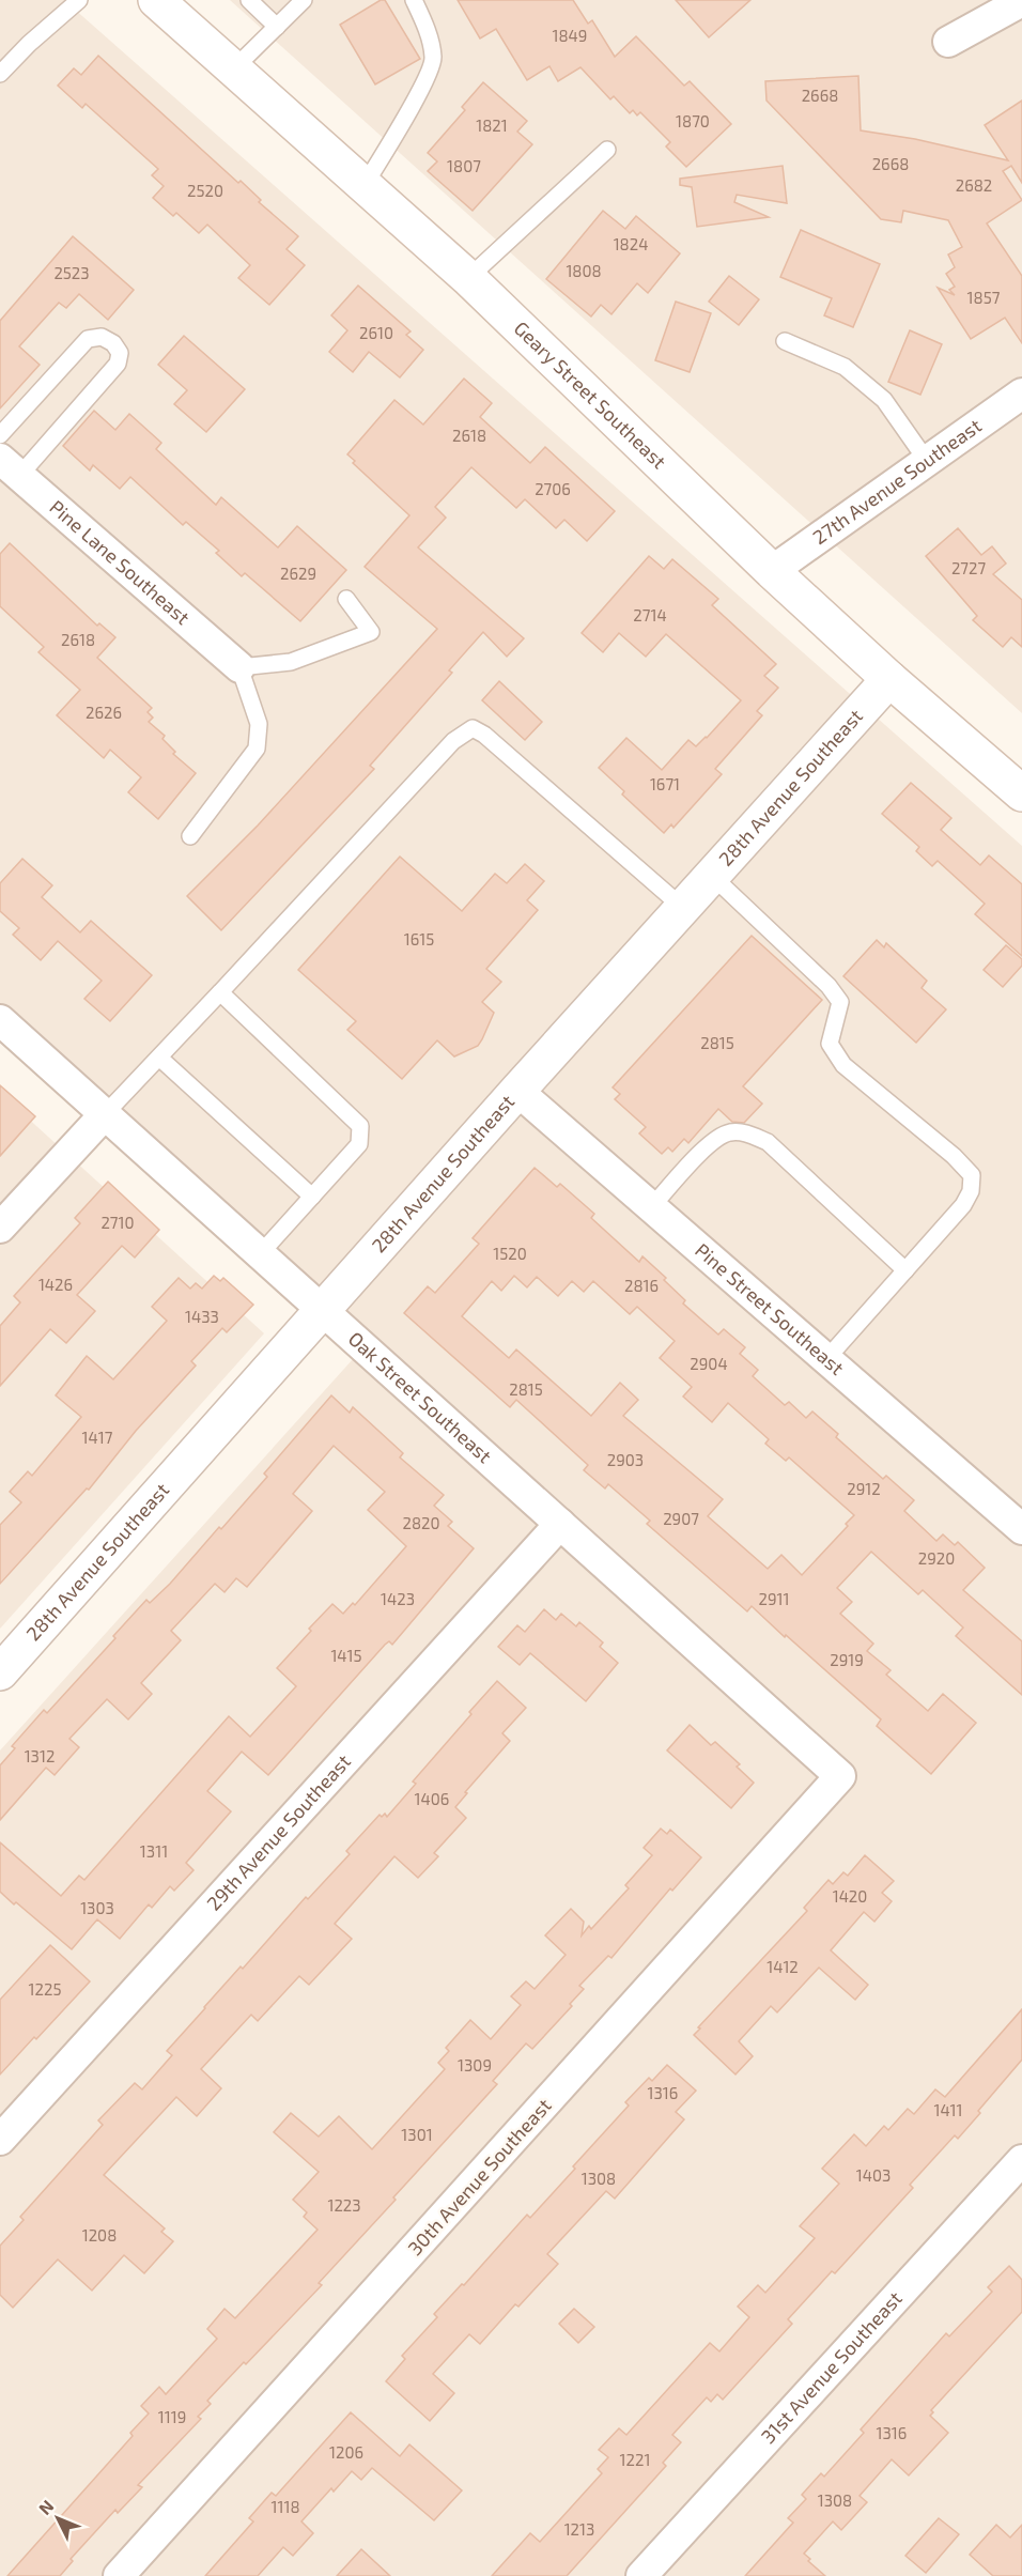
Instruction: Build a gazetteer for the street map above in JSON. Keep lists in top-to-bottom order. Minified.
{"streets":{"street":["Geary Street Southeast","27th Avenue Southeast","Pine Lane Southeast","28th Avenue Southeast","Pine Street Southeast","Oak Street Southeast","29th Avenue Southeast","30th Avenue Southeast","31st Avenue Southeast"]},"crossings":[["Geary Street Southeast","27th Avenue Southeast"],["Geary Street Southeast","28th Avenue Southeast"],["28th Avenue Southeast","Pine Street Southeast"],["28th Avenue Southeast","Oak Street Southeast"],["Oak Street Southeast","29th Avenue Southeast"],["Oak Street Southeast","30th Avenue Southeast"]],"house_numbers":["1849","2668","1870","1821","2668","1807","2682","2520","1824","1808","2523","1857","2610","2618","2706","2727","2629","2714","2618","2626","1671","1615","2815","2710","1520","1426","2816","1433","2904","2815","1417","2903","2912","2907","2820","2920","1423","2911","1415","2919","1312","1406","1311","1420","1303","1412","1225","1309","1316","1411","1301","1403","1308","1223","1208","1119","1316","1206","1221","1308","1118","1213"],"north":"top left"}
